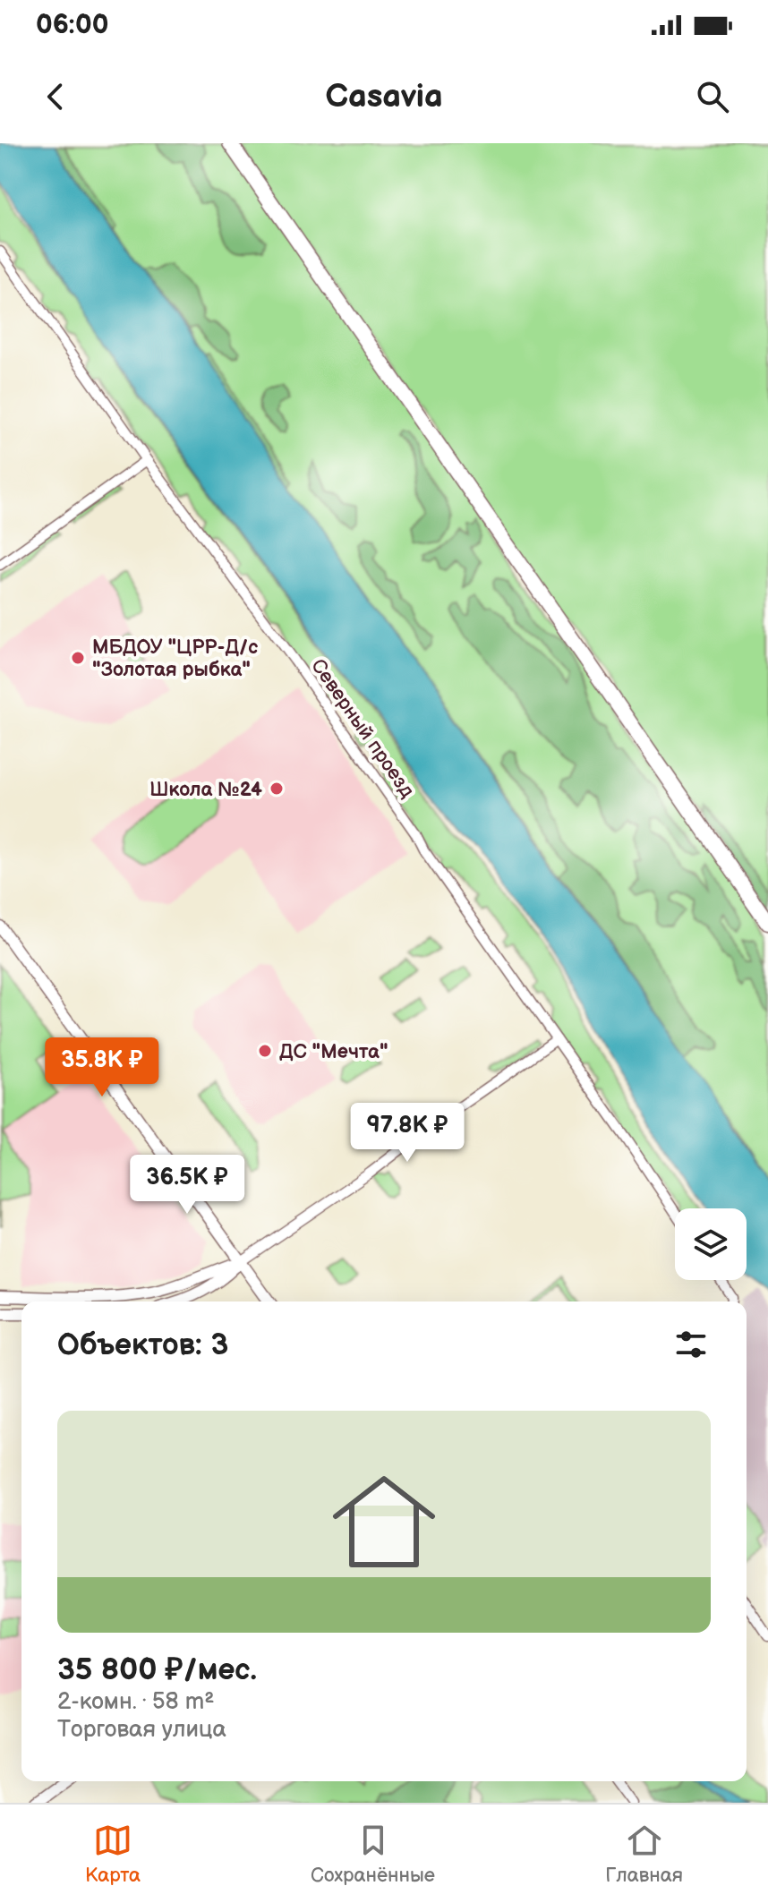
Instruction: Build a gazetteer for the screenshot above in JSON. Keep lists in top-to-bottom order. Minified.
{"streets":{"street":["Северный проезд"]},"places":["МБДОУ \"ЦРР-Д/с \"Золотая рыбка\"","Школа №24","ДС \"Мечта\""],"page":{"status":"06:00","header":"Casavia","price":["35.8K ₽","97.8K ₽","36.5K ₽"],"heading":"Объектов: 3","list":[{"name":"35 800 ₽/мес.","note":"2-комн. · 58 m² · Торговая улица"}],"tabs":["Карта","Сохранённые","Главная"]}}
